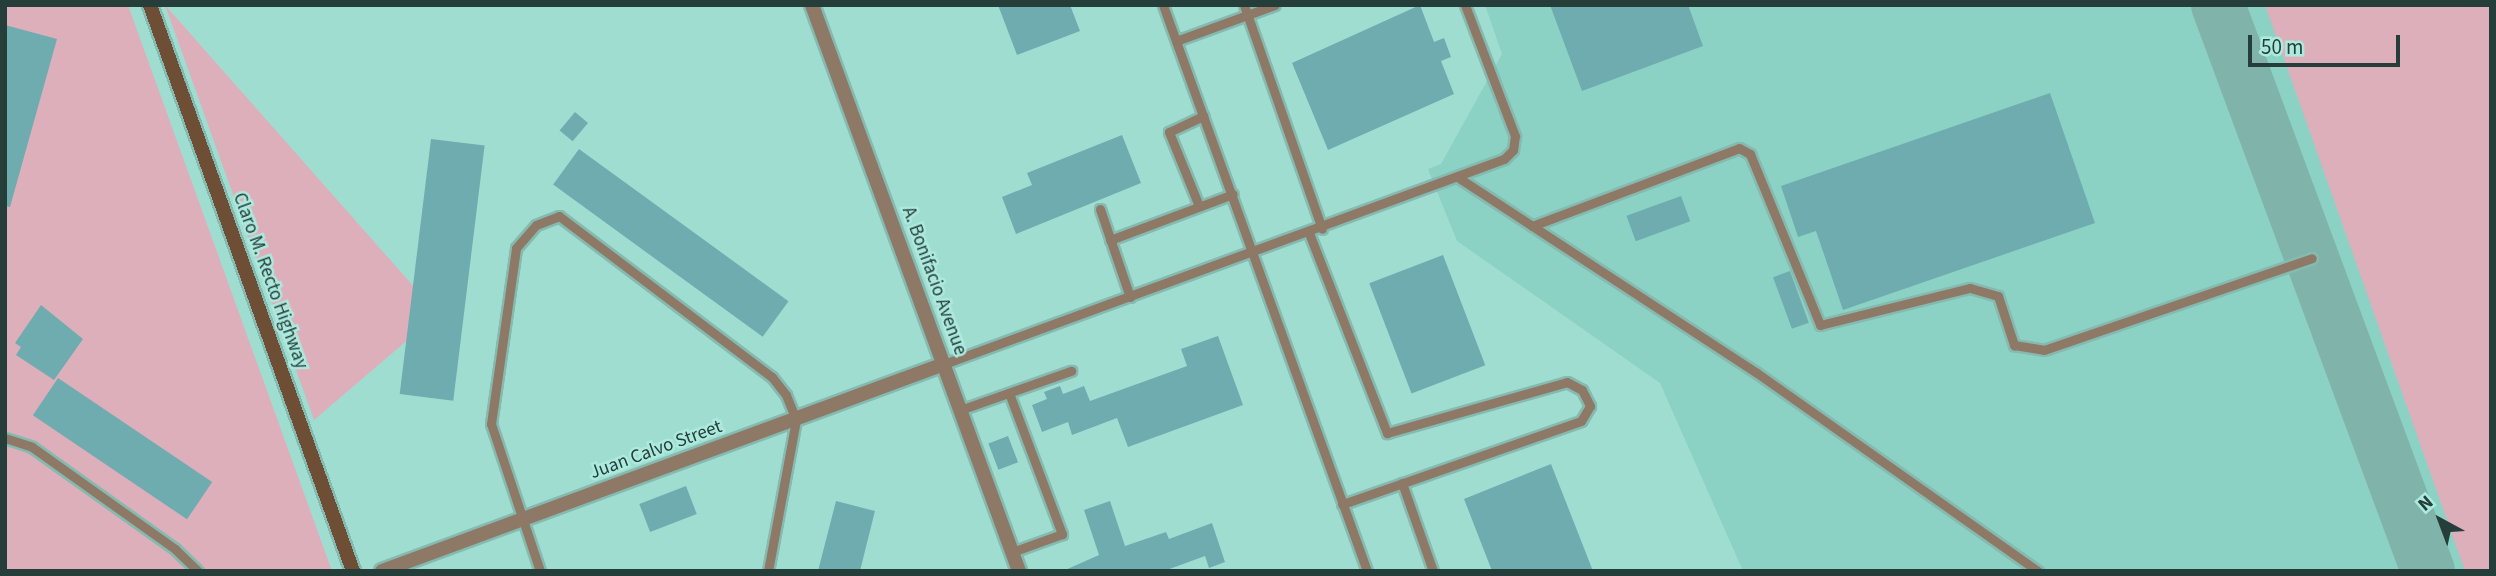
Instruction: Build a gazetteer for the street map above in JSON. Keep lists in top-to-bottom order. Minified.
{"streets":{"main road":["Claro M. Recto Highway"],"street":["A. Bonifacio Avenue","Juan Calvo Street"]},"crossings":[["A. Bonifacio Avenue","Juan Calvo Street"]],"scale_bar":"50 m","north":"top left"}
